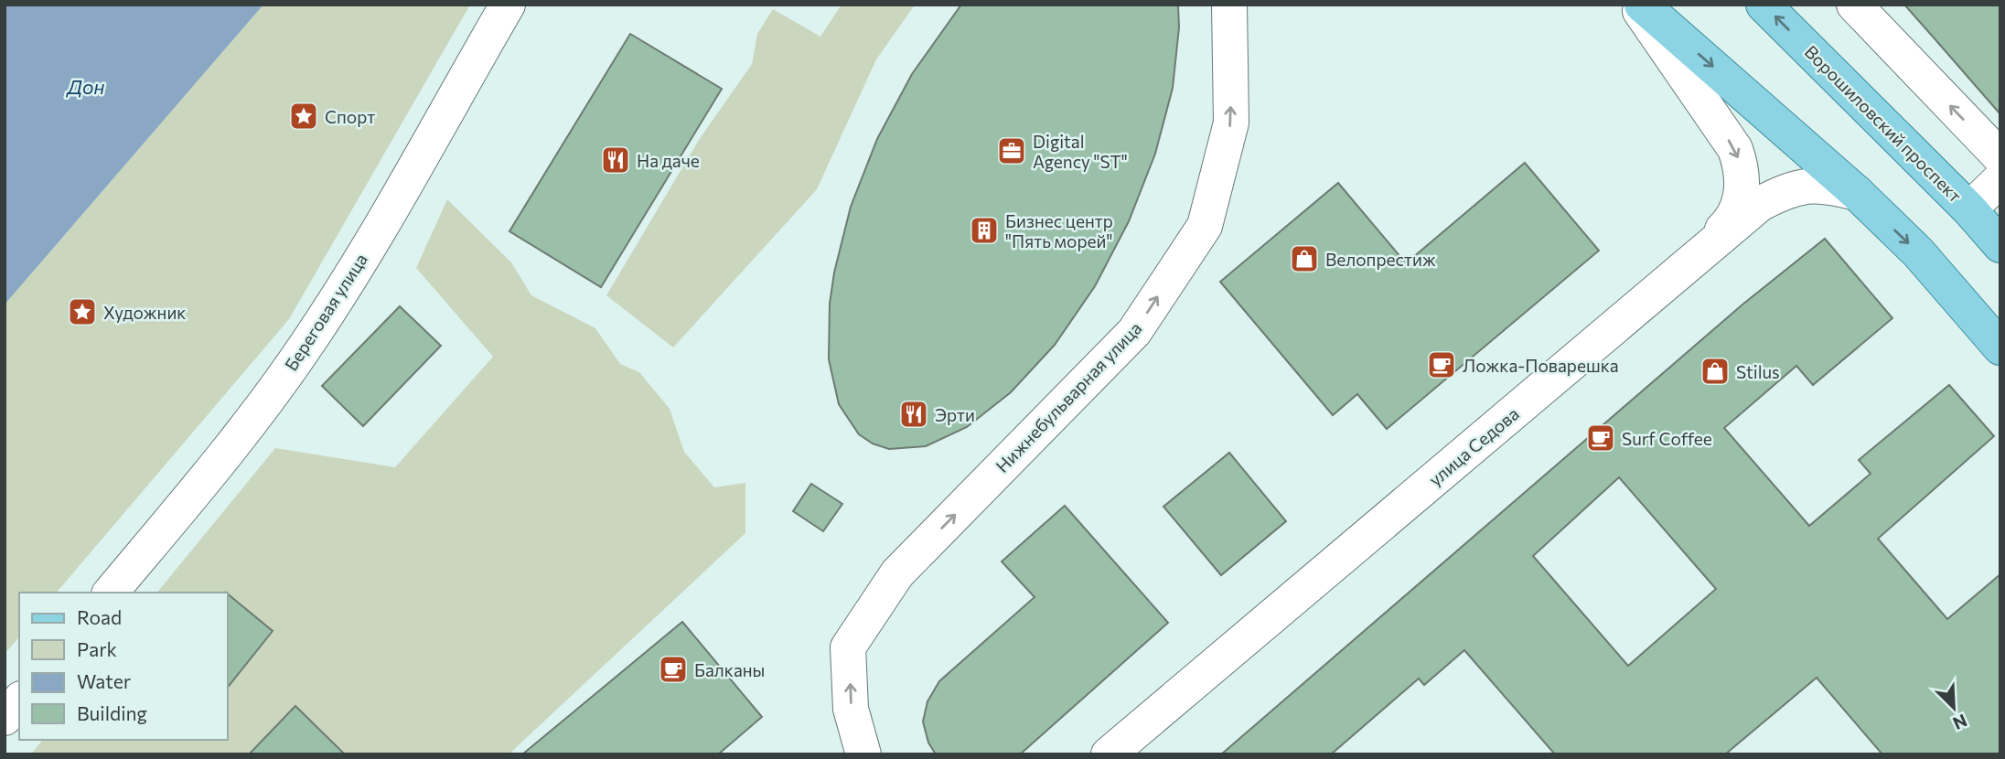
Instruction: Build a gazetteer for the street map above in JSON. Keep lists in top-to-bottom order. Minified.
{"streets":{"main road":["Ворошиловский проспект"],"street":["Береговая улица","Нижнебульварная улица","улица Седова"]},"one_way":["Нижнебульварная улица"],"water":["Дон"],"places":{"place":["Спорт","Художник"],"office":["Digital Agency \"ST\""],"restaurant":["На даче","Эрти"],"building":["Бизнес центр \"Пять морей\""],"shop":["Велопрестиж","Stilus"],"cafe":["Ложка-Поварешка","Surf Coffee","Балканы"]},"legend":["Road","Park","Water","Building"],"north":"bottom right"}
